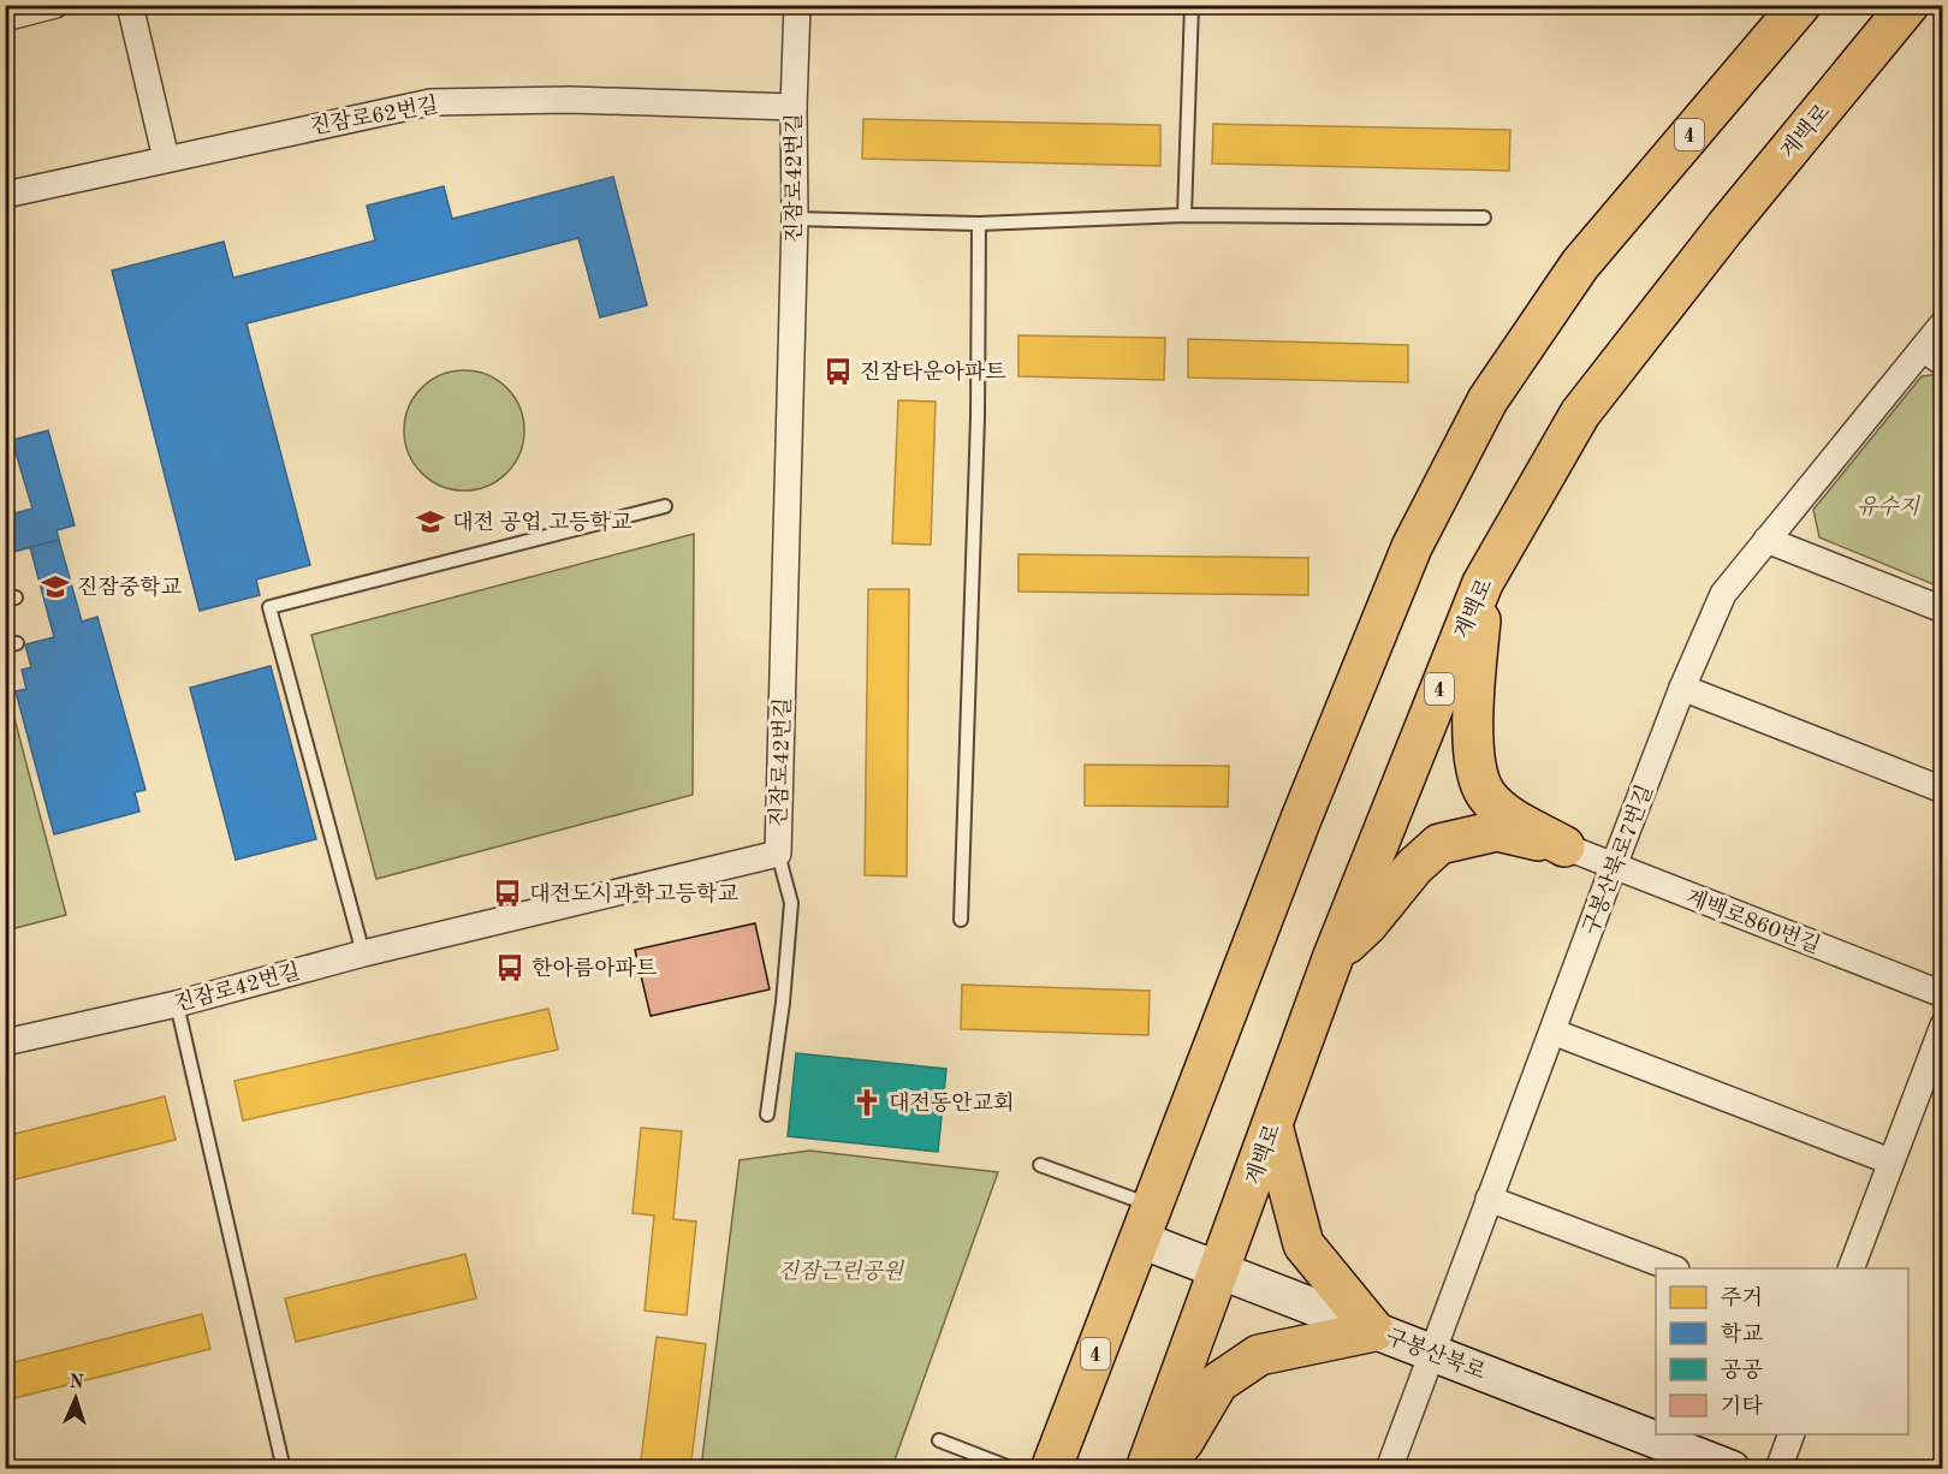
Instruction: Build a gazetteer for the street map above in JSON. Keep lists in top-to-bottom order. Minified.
{"streets":{"main road":["계백로","4"],"street":["진잠로62번길","진잠로42번길","구봉산북로7번길","계백로860번길","구봉산북로"]},"crossings":[["진잠로62번길","진잠로42번길"],["계백로","구봉산북로"],["4","구봉산북로"],["구봉산북로7번길","계백로860번길"],["구봉산북로7번길","구봉산북로"]],"parks":["유수지","진잠근린공원"],"places":{"bus stop":["진잠타운아파트","대전도시과학고등학교","한아름아파트"],"school or university":["대전 공업 고등학교","진잠중학교"],"church":["대전동안교회"]},"legend":["주거","학교","공공","기타"],"north":"top"}
